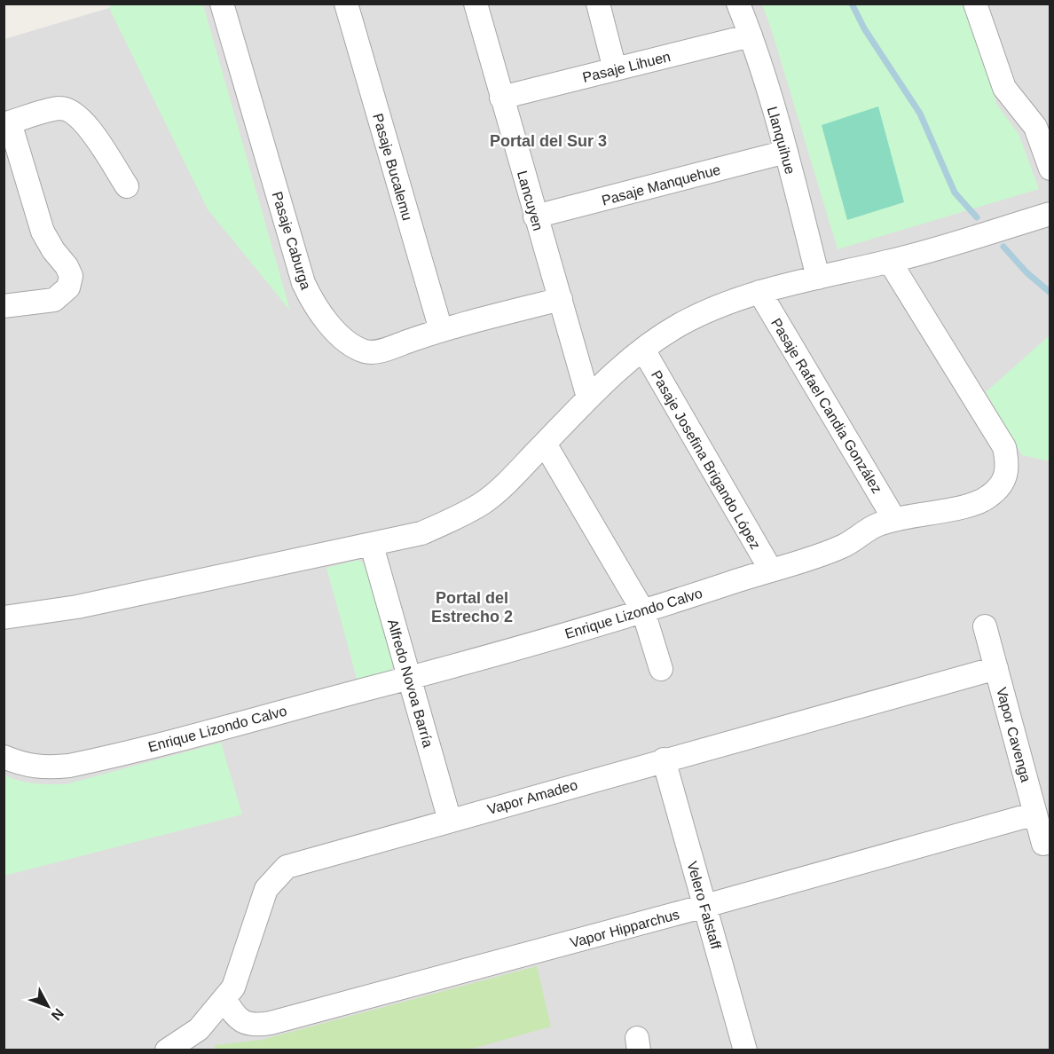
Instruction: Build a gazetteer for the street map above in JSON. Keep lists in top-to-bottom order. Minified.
{"streets":{"street":["Pasaje Lihuen","Llanquihue","Pasaje Bucalemu","Pasaje Manquehue","Lancuyen","Pasaje Caburga","Pasaje Rafael Candia González","Pasaje Josefina Brigando López","Enrique Lizondo Calvo","Alfredo Novoa Barría","Vapor Cavenga","Vapor Amadeo","Velero Falstaff","Vapor Hipparchus"]},"crossings":[["Pasaje Lihuen","Llanquihue"],["Pasaje Lihuen","Lancuyen"],["Llanquihue","Pasaje Manquehue"],["Pasaje Bucalemu","Pasaje Caburga"],["Pasaje Manquehue","Lancuyen"],["Lancuyen","Pasaje Caburga"],["Pasaje Rafael Candia González","Enrique Lizondo Calvo"],["Pasaje Josefina Brigando López","Enrique Lizondo Calvo"],["Enrique Lizondo Calvo","Alfredo Novoa Barría"],["Alfredo Novoa Barría","Vapor Amadeo"],["Vapor Cavenga","Vapor Amadeo"],["Vapor Cavenga","Vapor Hipparchus"],["Vapor Amadeo","Velero Falstaff"],["Vapor Amadeo","Vapor Hipparchus"],["Velero Falstaff","Vapor Hipparchus"]],"districts":["Portal del Sur 3","Portal del Estrecho 2"],"north":"bottom right"}
